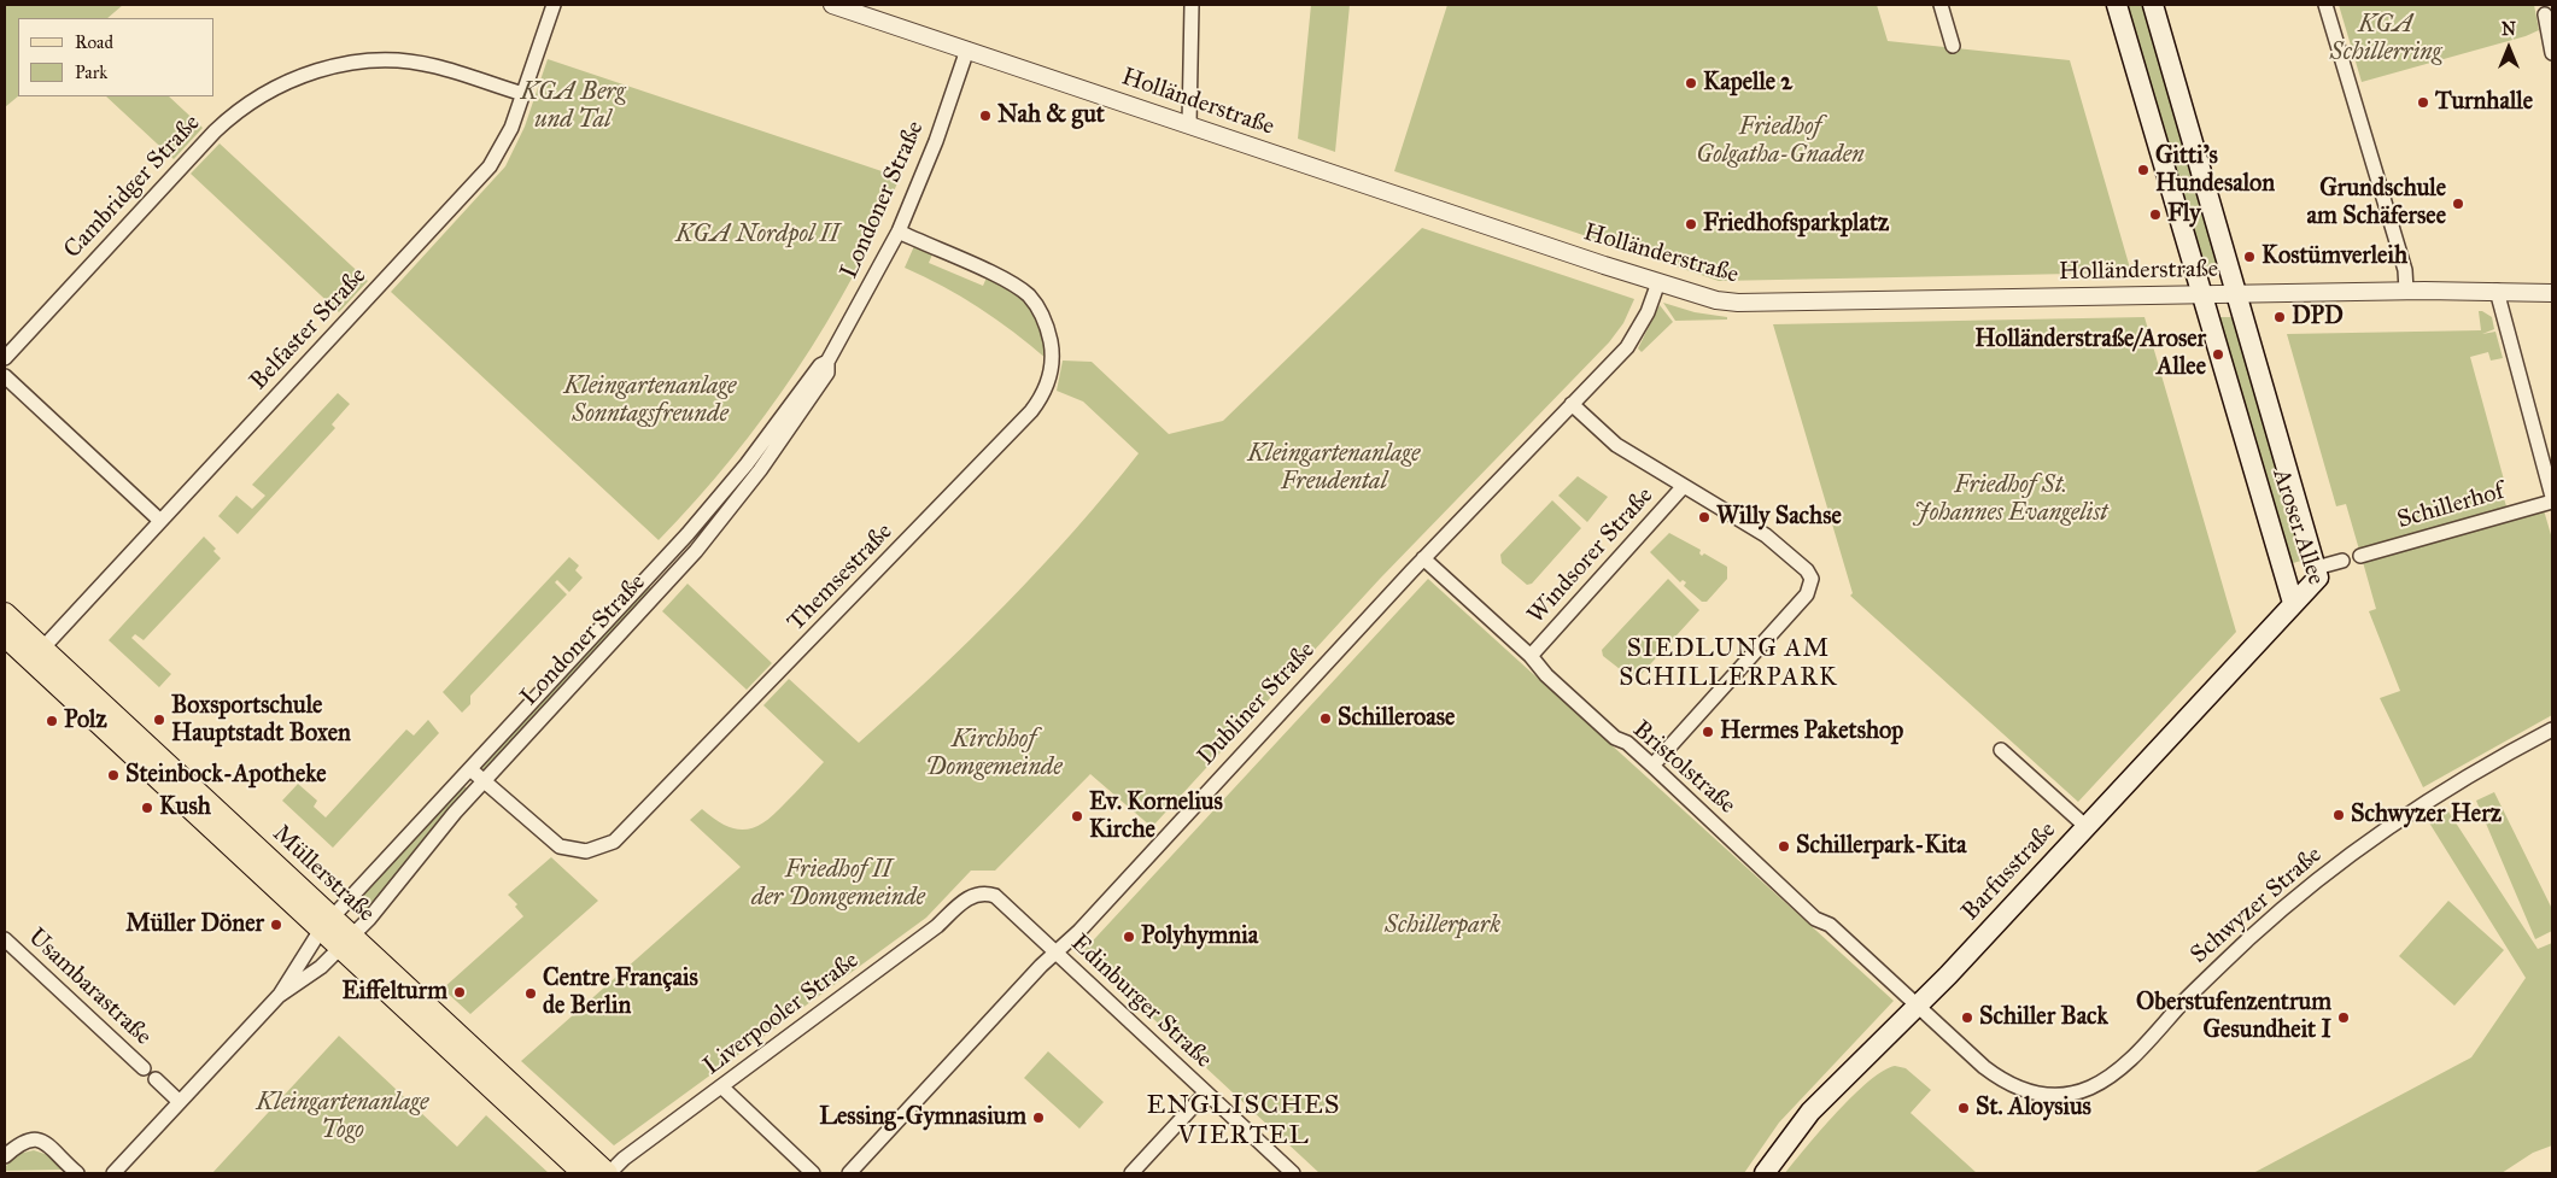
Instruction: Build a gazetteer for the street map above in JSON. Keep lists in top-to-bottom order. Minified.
{"streets":{"main road":["Aroser Allee","Barfusstraße","Müllerstraße"],"street":["Holländerstraße","Cambridger Straße","Londoner Straße","Belfaster Straße","Schillerhof","Windsorer Straße","Themsestraße","Dubliner Straße","Bristolstraße","Schwyzer Straße","Usambarastraße","Edinburger Straße","Liverpooler Straße"]},"crossings":[["Holländerstraße","Londoner Straße"],["Holländerstraße","Aroser Allee"],["Holländerstraße","Dubliner Straße"],["Cambridger Straße","Belfaster Straße"],["Londoner Straße","Themsestraße"],["Londoner Straße","Müllerstraße"],["Belfaster Straße","Müllerstraße"],["Aroser Allee","Barfusstraße"],["Windsorer Straße","Bristolstraße"],["Dubliner Straße","Bristolstraße"],["Dubliner Straße","Edinburger Straße"],["Bristolstraße","Barfusstraße"],["Bristolstraße","Schwyzer Straße"],["Barfusstraße","Schwyzer Straße"],["Müllerstraße","Liverpooler Straße"],["Edinburger Straße","Liverpooler Straße"]],"districts":["SIEDLUNG AM SCHILLERPARK","ENGLISCHES VIERTEL"],"parks":["KGA Schillerring","KGA Berg und Tal","Friedhof Golgatha-Gnaden","KGA Nordpol II","Kleingartenanlage Sonntagsfreunde","Kleingartenanlage Freudental","Friedhof St. Johannes Evangelist","Kirchhof Domgemeinde","Friedhof II der Domgemeinde","Schillerpark","Kleingartenanlage Togo"],"places":["Kapelle 2","Turnhalle","Nah & gut","Gitti's Hundesalon","Grundschule am Schäfersee","Fly","Friedhofsparkplatz","Kostümverleih","DPD","Holländerstraße/Aroser Allee","Willy Sachse","Schilleroase","Boxsportschule Hauptstadt Boxen","Polz","Hermes Paketshop","Steinbock-Apotheke","Kush","Schwyzer Herz","Ev. Kornelius Kirche","Schillerpark-Kita","Müller Döner","Polyhymnia","Eiffelturm","Centre Français de Berlin","Schiller Back","Oberstufenzentrum Gesundheit I","St. Aloysius","Lessing-Gymnasium"],"legend":["Road","Park"],"north":"top"}
